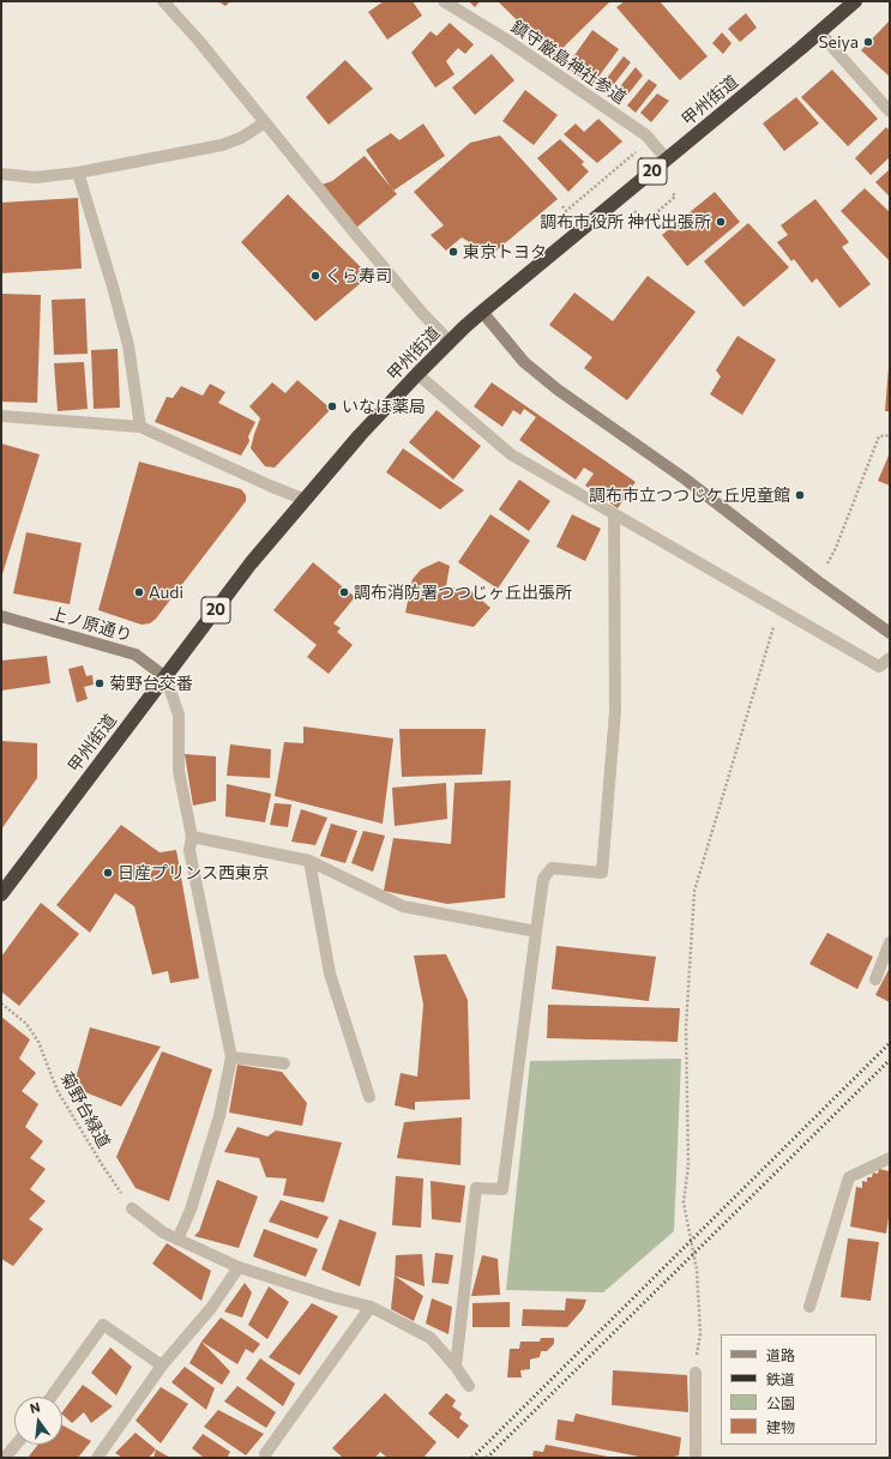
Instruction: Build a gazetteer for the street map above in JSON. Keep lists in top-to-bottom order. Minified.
{"streets":{"highway":["甲州街道","20"],"street":["鎮守厳島神社参道","上ノ原通り"],"path":["菊野台緑道"]},"crossings":[["鎮守厳島神社参道","甲州街道"],["甲州街道","上ノ原通り"]],"places":["Seiya","調布市役所 神代出張所","東京トヨタ","くら寿司","いなほ薬局","調布市立つつじケ丘児童館","Audi","調布消防署つつじヶ丘出張所","菊野台交番","日産プリンス西東京"],"legend":["道路","鉄道","公園","建物"],"north":"top"}
